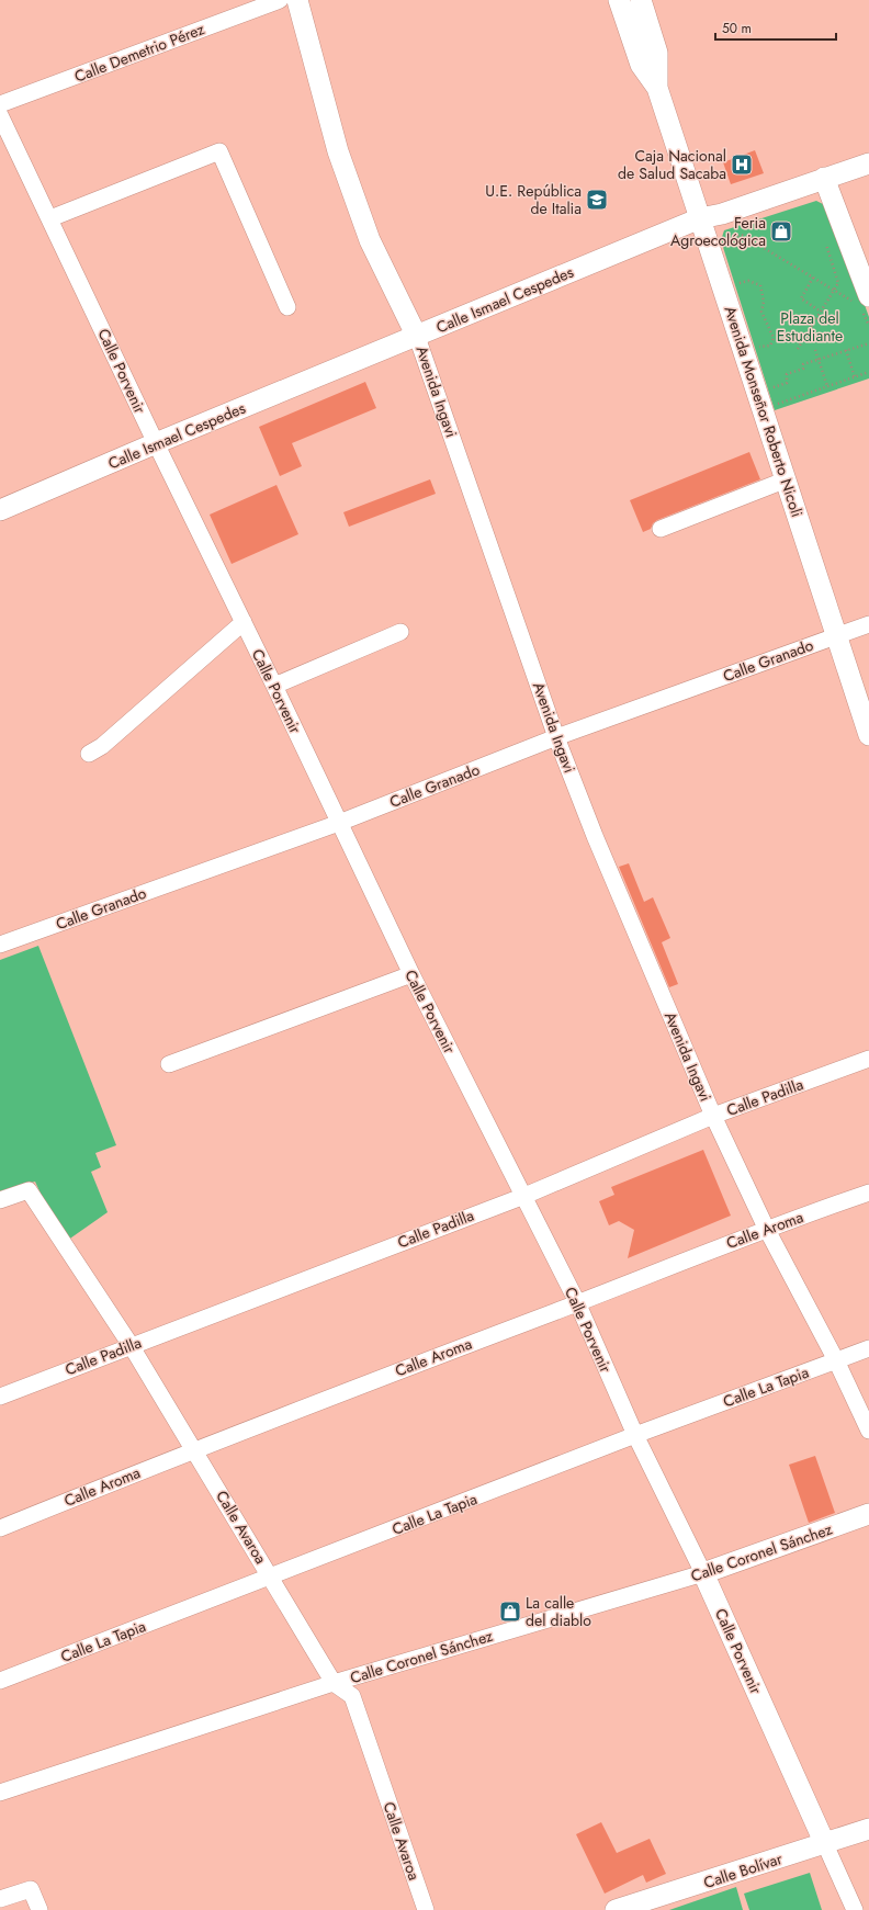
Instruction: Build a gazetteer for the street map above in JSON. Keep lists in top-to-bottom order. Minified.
{"streets":{"main road":["Calle Ismael Cespedes","Calle Porvenir","Avenida Ingavi","Avenida Monseñor Roberto Nicoli","Calle Coronel Sánchez","Calle Bolívar"],"street":["Calle Demetrio Pérez","Calle Granado","Calle Padilla","Calle Aroma","Calle La Tapia","Calle Avaroa"]},"crossings":[["Calle Ismael Cespedes","Calle Porvenir"],["Calle Ismael Cespedes","Avenida Ingavi"],["Calle Ismael Cespedes","Avenida Monseñor Roberto Nicoli"],["Calle Porvenir","Calle Granado"],["Calle Porvenir","Calle Padilla"],["Calle Porvenir","Calle Aroma"],["Calle Porvenir","Calle La Tapia"],["Calle Porvenir","Calle Coronel Sánchez"],["Calle Porvenir","Calle Bolívar"],["Avenida Ingavi","Calle Granado"],["Avenida Ingavi","Calle Padilla"],["Avenida Ingavi","Calle Aroma"],["Avenida Ingavi","Calle La Tapia"],["Avenida Monseñor Roberto Nicoli","Calle Granado"],["Calle Padilla","Calle Avaroa"],["Calle Aroma","Calle Avaroa"],["Calle La Tapia","Calle Avaroa"],["Calle Avaroa","Calle Coronel Sánchez"]],"parks":["Plaza del Estudiante"],"places":{"hospital":["Caja Nacional de Salud Sacaba"],"school or university":["U.E. República de Italia"],"shop":["Feria Agroecológica","La calle del diablo"]},"scale_bar":"50 m"}
